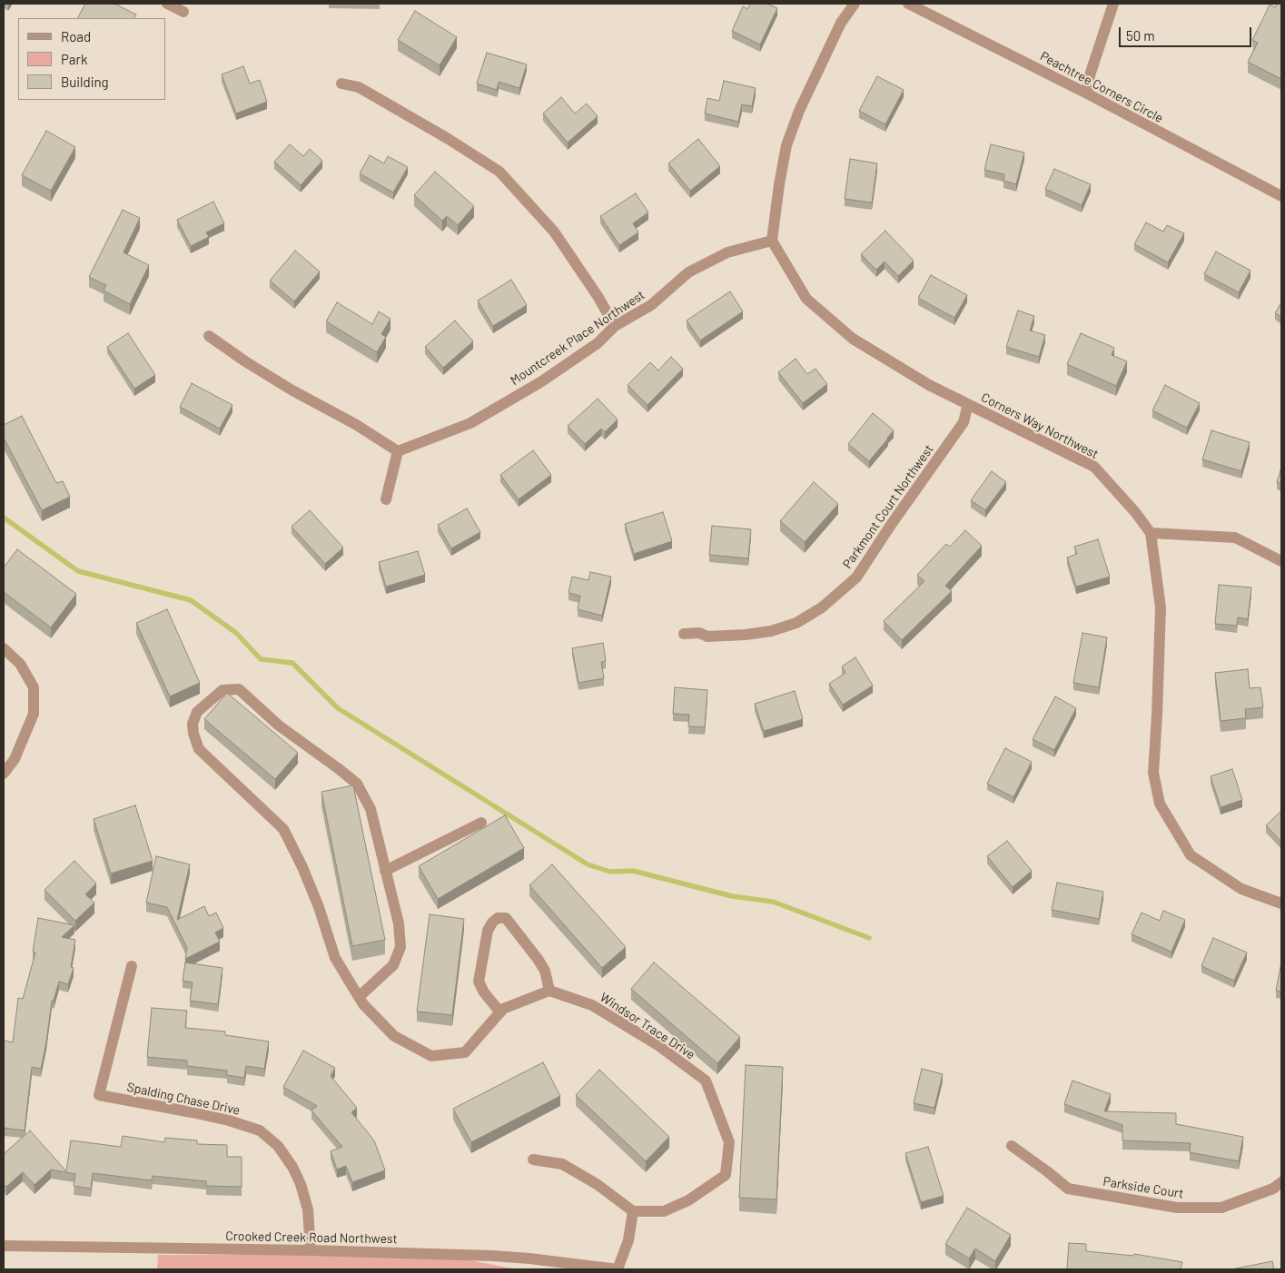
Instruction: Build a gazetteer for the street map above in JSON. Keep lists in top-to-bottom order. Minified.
{"streets":{"street":["Peachtree Corners Circle","Mountcreek Place Northwest","Corners Way Northwest","Parkmont Court Northwest","Windsor Trace Drive","Spalding Chase Drive","Parkside Court","Crooked Creek Road Northwest"]},"crossings":[["Mountcreek Place Northwest","Corners Way Northwest"],["Corners Way Northwest","Parkmont Court Northwest"],["Spalding Chase Drive","Crooked Creek Road Northwest"]],"legend":["Road","Park","Building"],"scale_bar":"50 m"}
